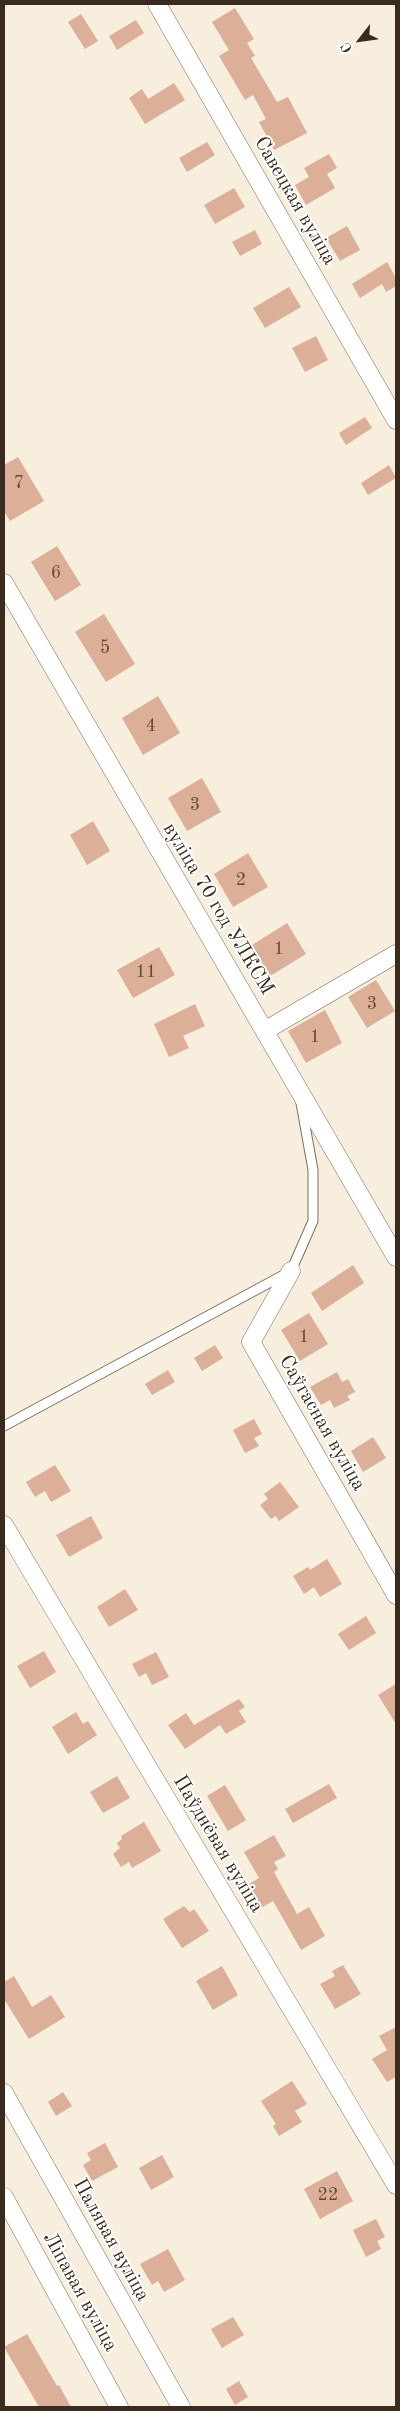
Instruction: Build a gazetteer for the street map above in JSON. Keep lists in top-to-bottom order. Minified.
{"streets":{"street":["Савецкая вуліца","вуліца 70 год УЛКСМ","Саўгасная вуліца","Паўднёвая вуліца","Палявая вуліца","Ліпавая вуліца"]},"house_numbers":["7","6","5","4","3","2","1","11","3","1","1","22"],"north":"bottom left"}
